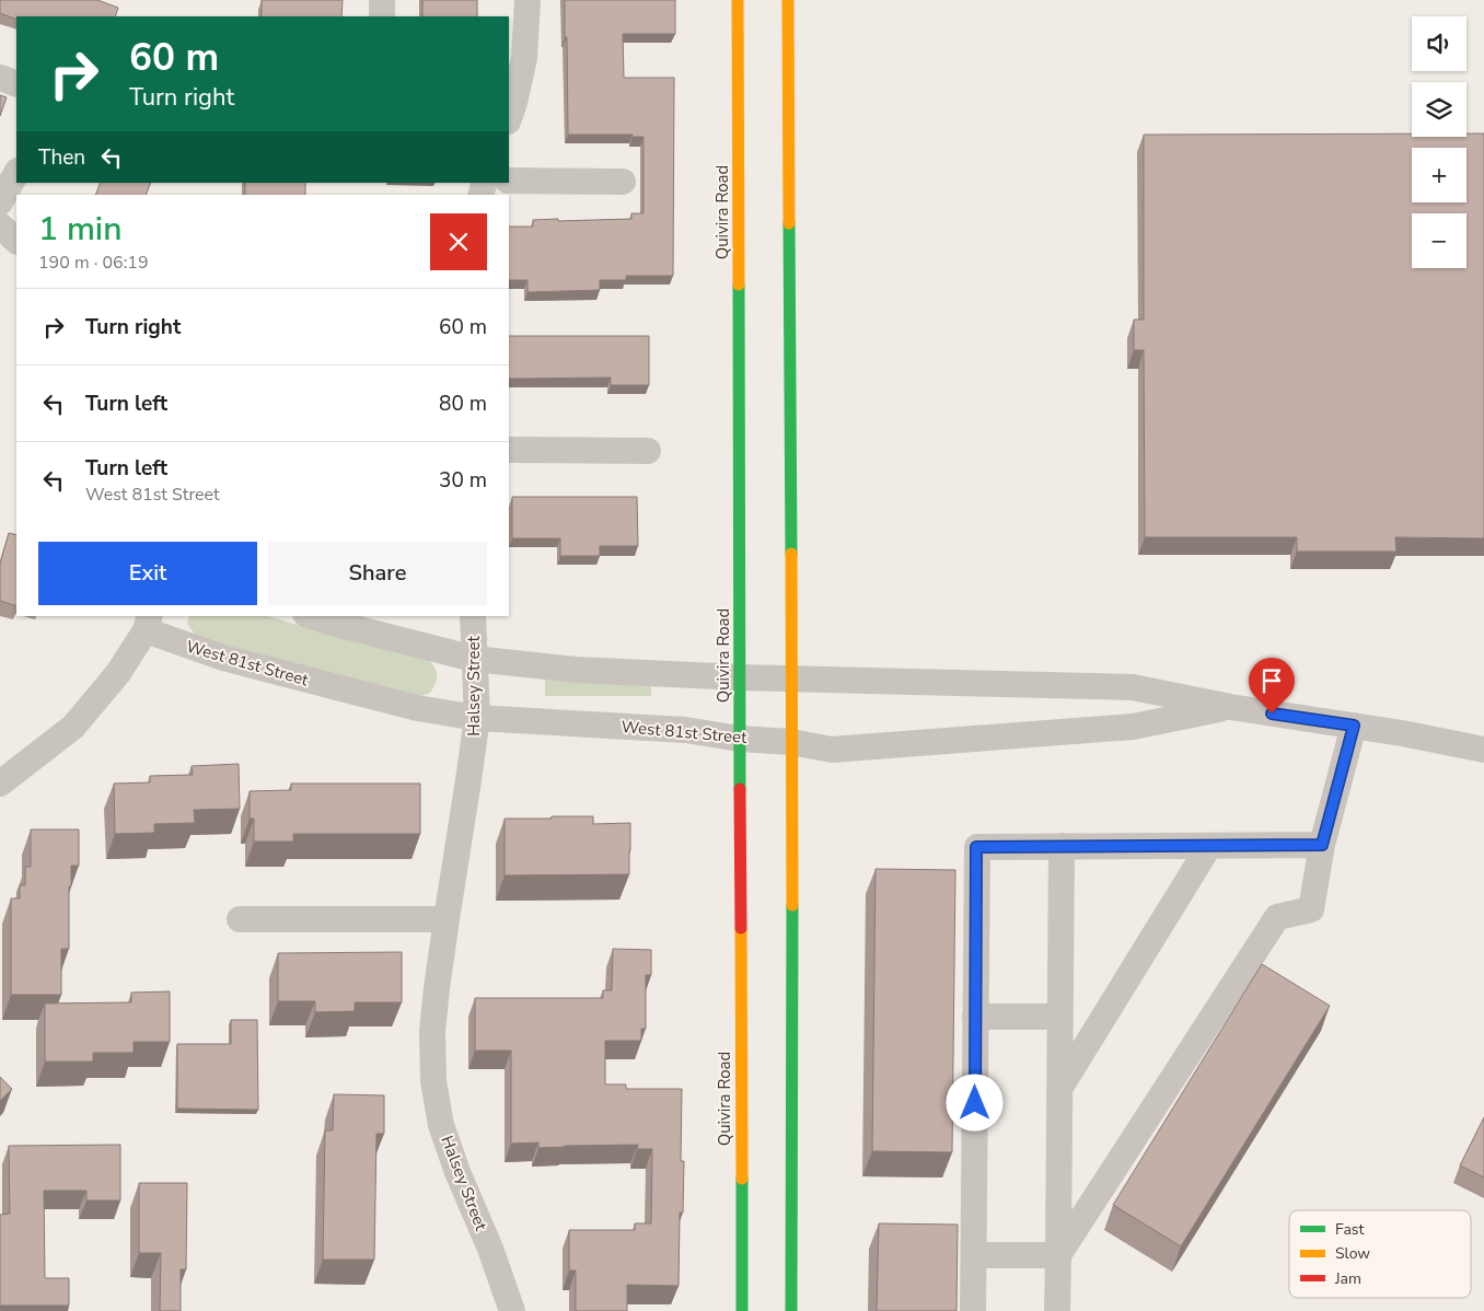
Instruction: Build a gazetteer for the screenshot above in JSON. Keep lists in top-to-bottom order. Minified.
{"streets":{"main road":["Quivira Road"],"street":["West 81st Street","Halsey Street"]},"crossings":[["Quivira Road","West 81st Street"],["West 81st Street","Halsey Street"]],"legend":["Fast","Slow","Jam"],"page":{"map_buttons":["+","−"],"turn":["60 m","Turn right"],"then":"Then","heading":["1 min","190 m · 06:19"],"list":[{"name":"Turn right","value":"60 m"},{"name":"Turn left","value":"80 m"},{"name":"Turn left","note":"West 81st Street","value":"30 m"}],"buttons":["Exit","Share"]}}
